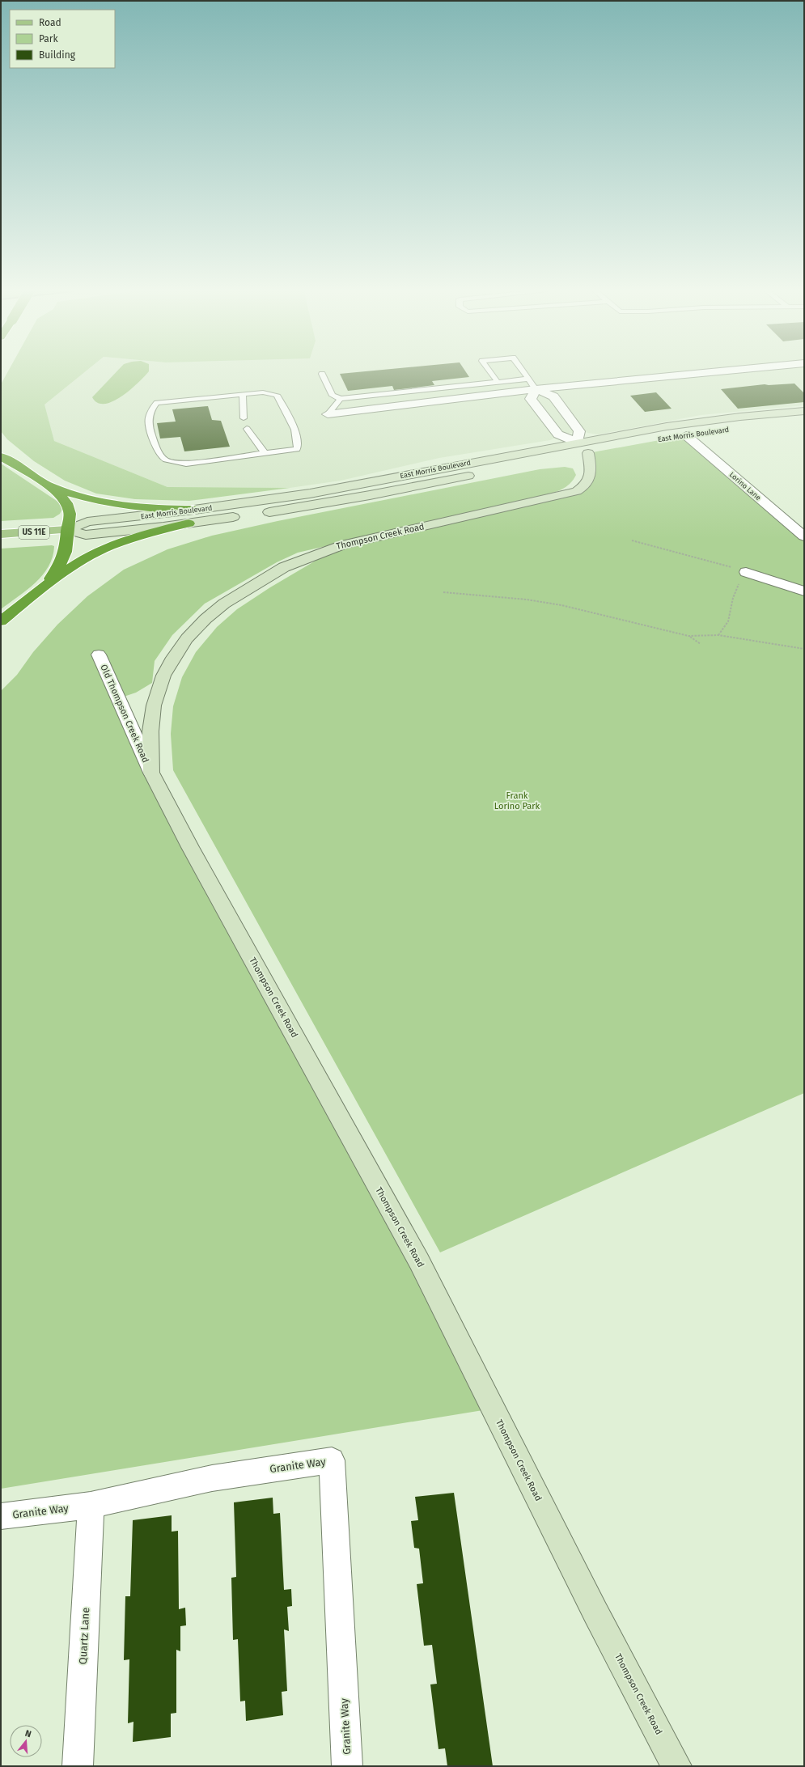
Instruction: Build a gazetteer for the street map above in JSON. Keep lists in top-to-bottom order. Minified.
{"streets":{"main road":["East Morris Boulevard","US 11E","Thompson Creek Road"],"street":["Lorino Lane","Old Thompson Creek Road","Granite Way","Quartz Lane"]},"crossings":[["East Morris Boulevard","Lorino Lane"],["East Morris Boulevard","Thompson Creek Road"],["Thompson Creek Road","Old Thompson Creek Road"],["Granite Way","Quartz Lane"]],"parks":["Frank Lorino Park"],"legend":["Road","Park","Building"],"north":"top"}
